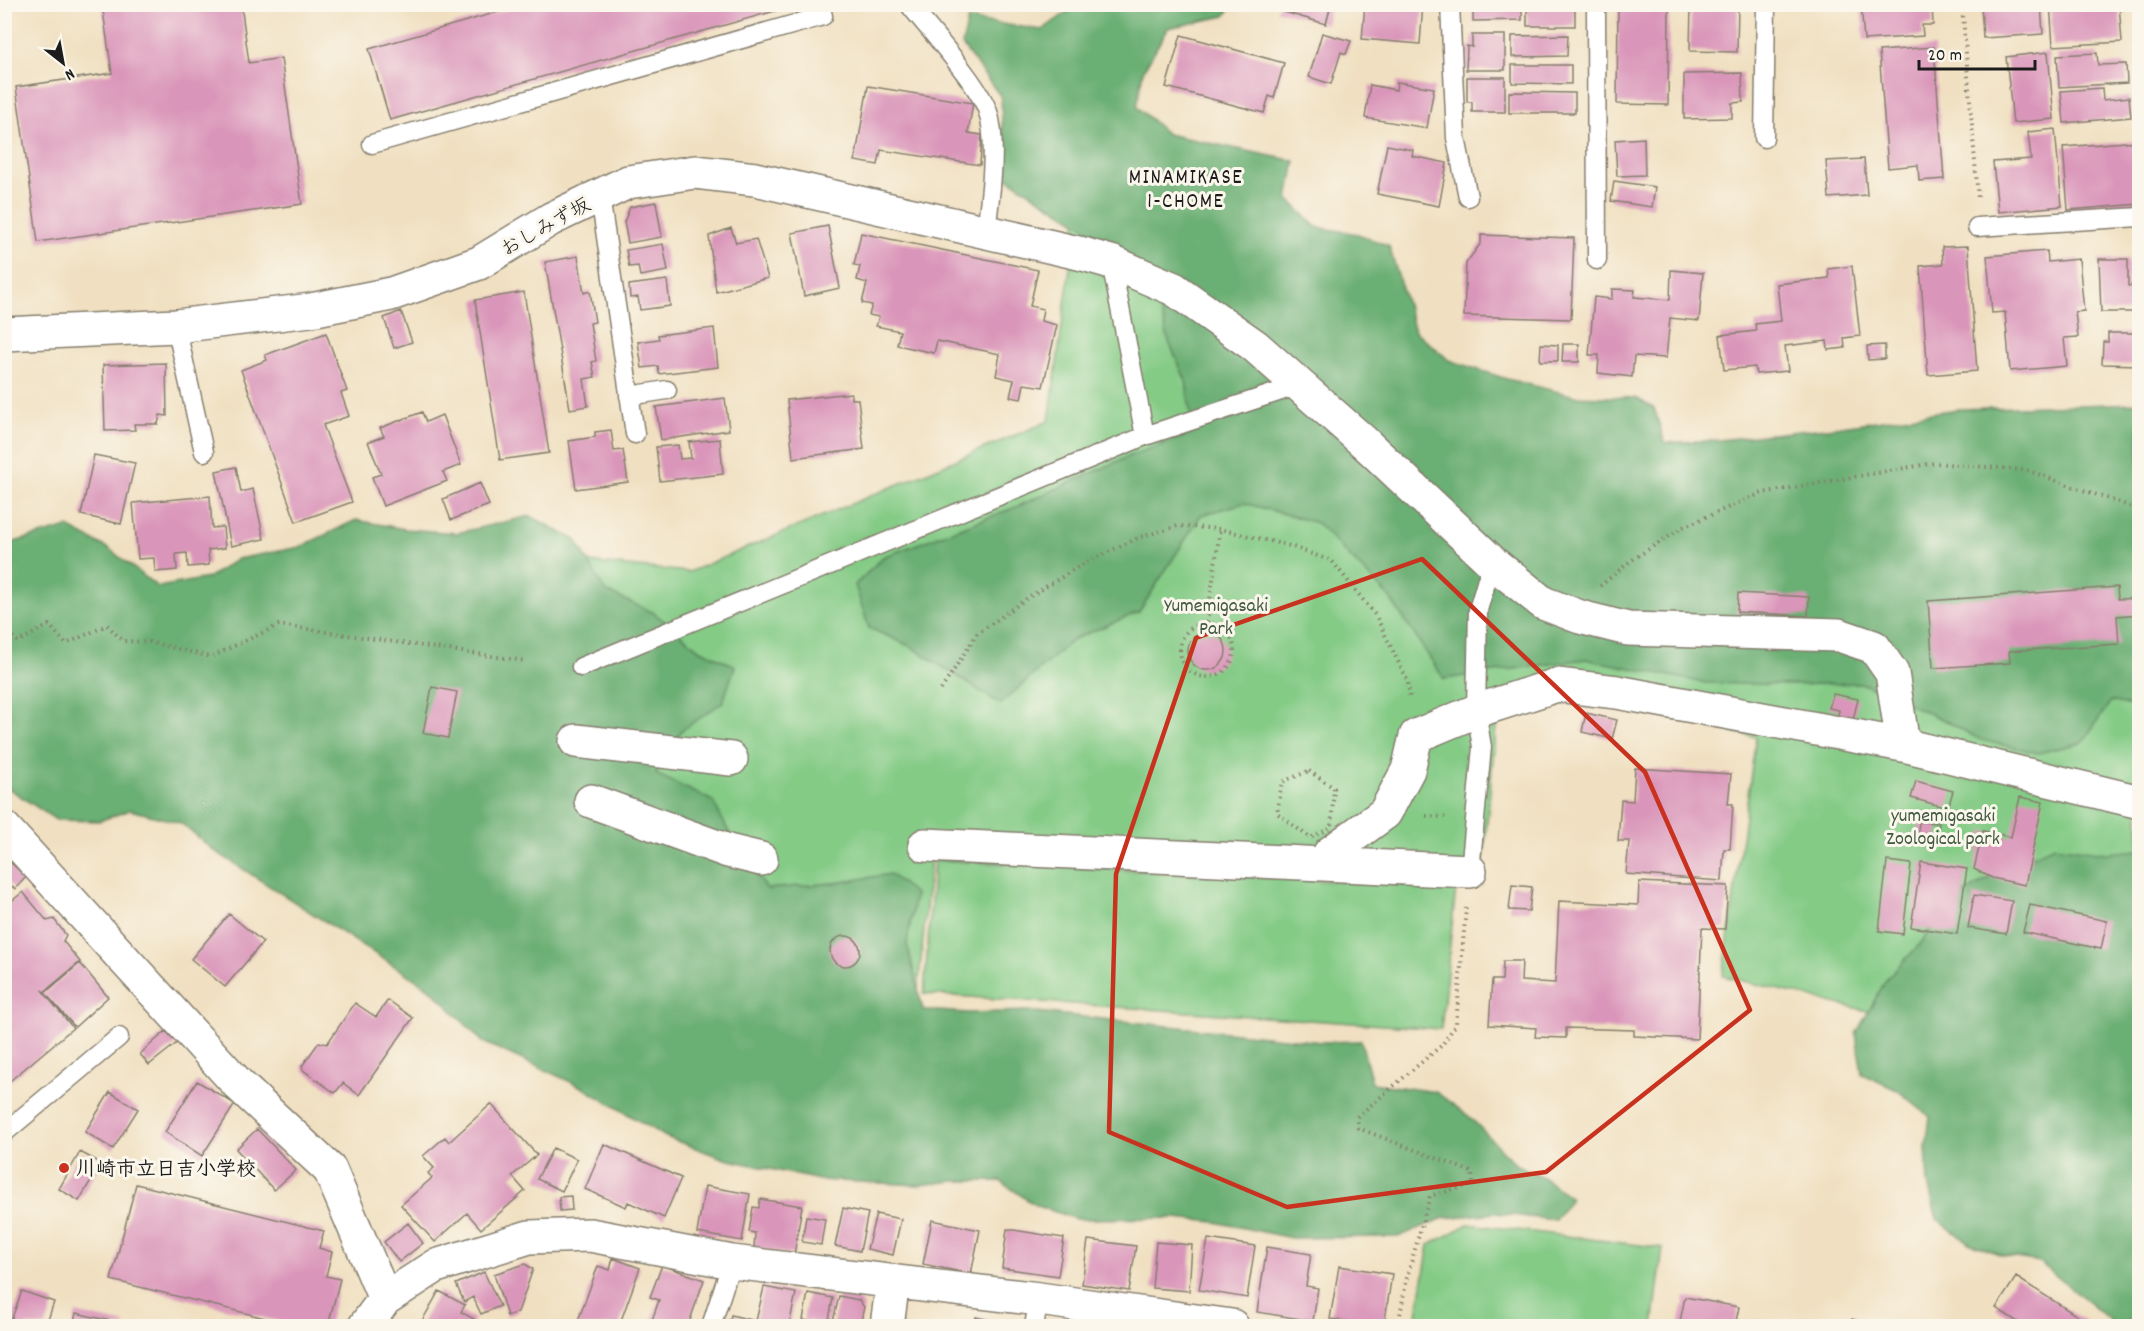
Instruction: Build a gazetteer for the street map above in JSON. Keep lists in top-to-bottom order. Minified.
{"streets":{"street":["おしみず坂"]},"districts":["MINAMIKASE 1-CHOME"],"parks":["Yumemigasaki Park","yumemigasaki Zoological park"],"places":["川崎市立日吉小学校"],"scale_bar":"20 m","north":"bottom right"}
